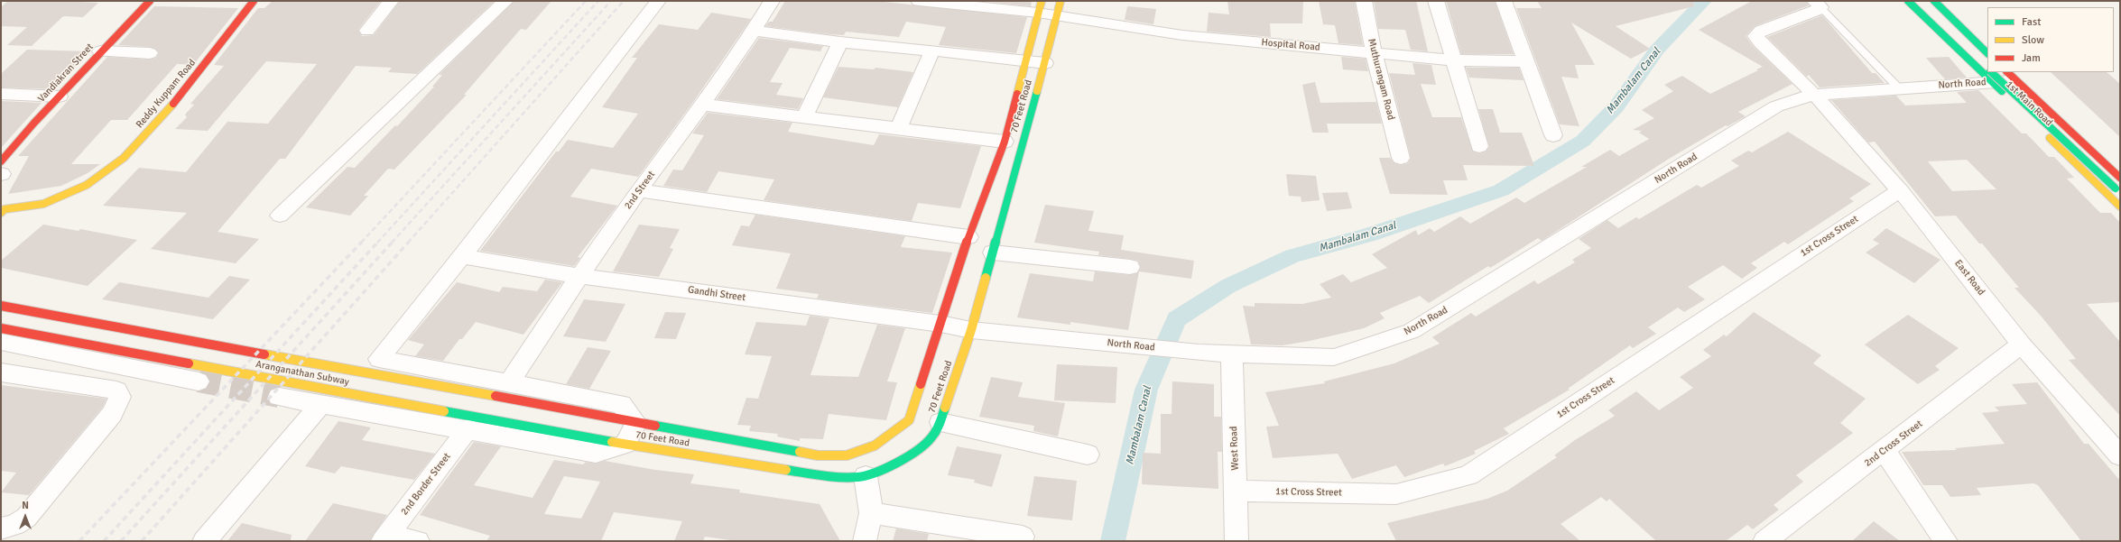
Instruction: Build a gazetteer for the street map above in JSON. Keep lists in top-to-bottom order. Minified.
{"streets":{"main road":["Vandiakran Street","Reddy Kuppam Road","1st Main Road","70 Feet Road","Aranganathan Subway"],"street":["Hospital Road","Muthurangam Road","North Road","2nd Street","1st Cross Street","East Road","Gandhi Street","2nd Cross Street","West Road","2nd Border Street"]},"crossings":[["Hospital Road","Muthurangam Road"],["Hospital Road","70 Feet Road"],["North Road","1st Main Road"],["North Road","70 Feet Road"],["North Road","East Road"],["North Road","Gandhi Street"],["North Road","West Road"],["70 Feet Road","Gandhi Street"],["70 Feet Road","Aranganathan Subway"],["2nd Street","Gandhi Street"],["1st Cross Street","East Road"],["1st Cross Street","West Road"],["East Road","2nd Cross Street"]],"water":["Mambalam Canal"],"legend":["Fast","Slow","Jam"],"north":"top"}
